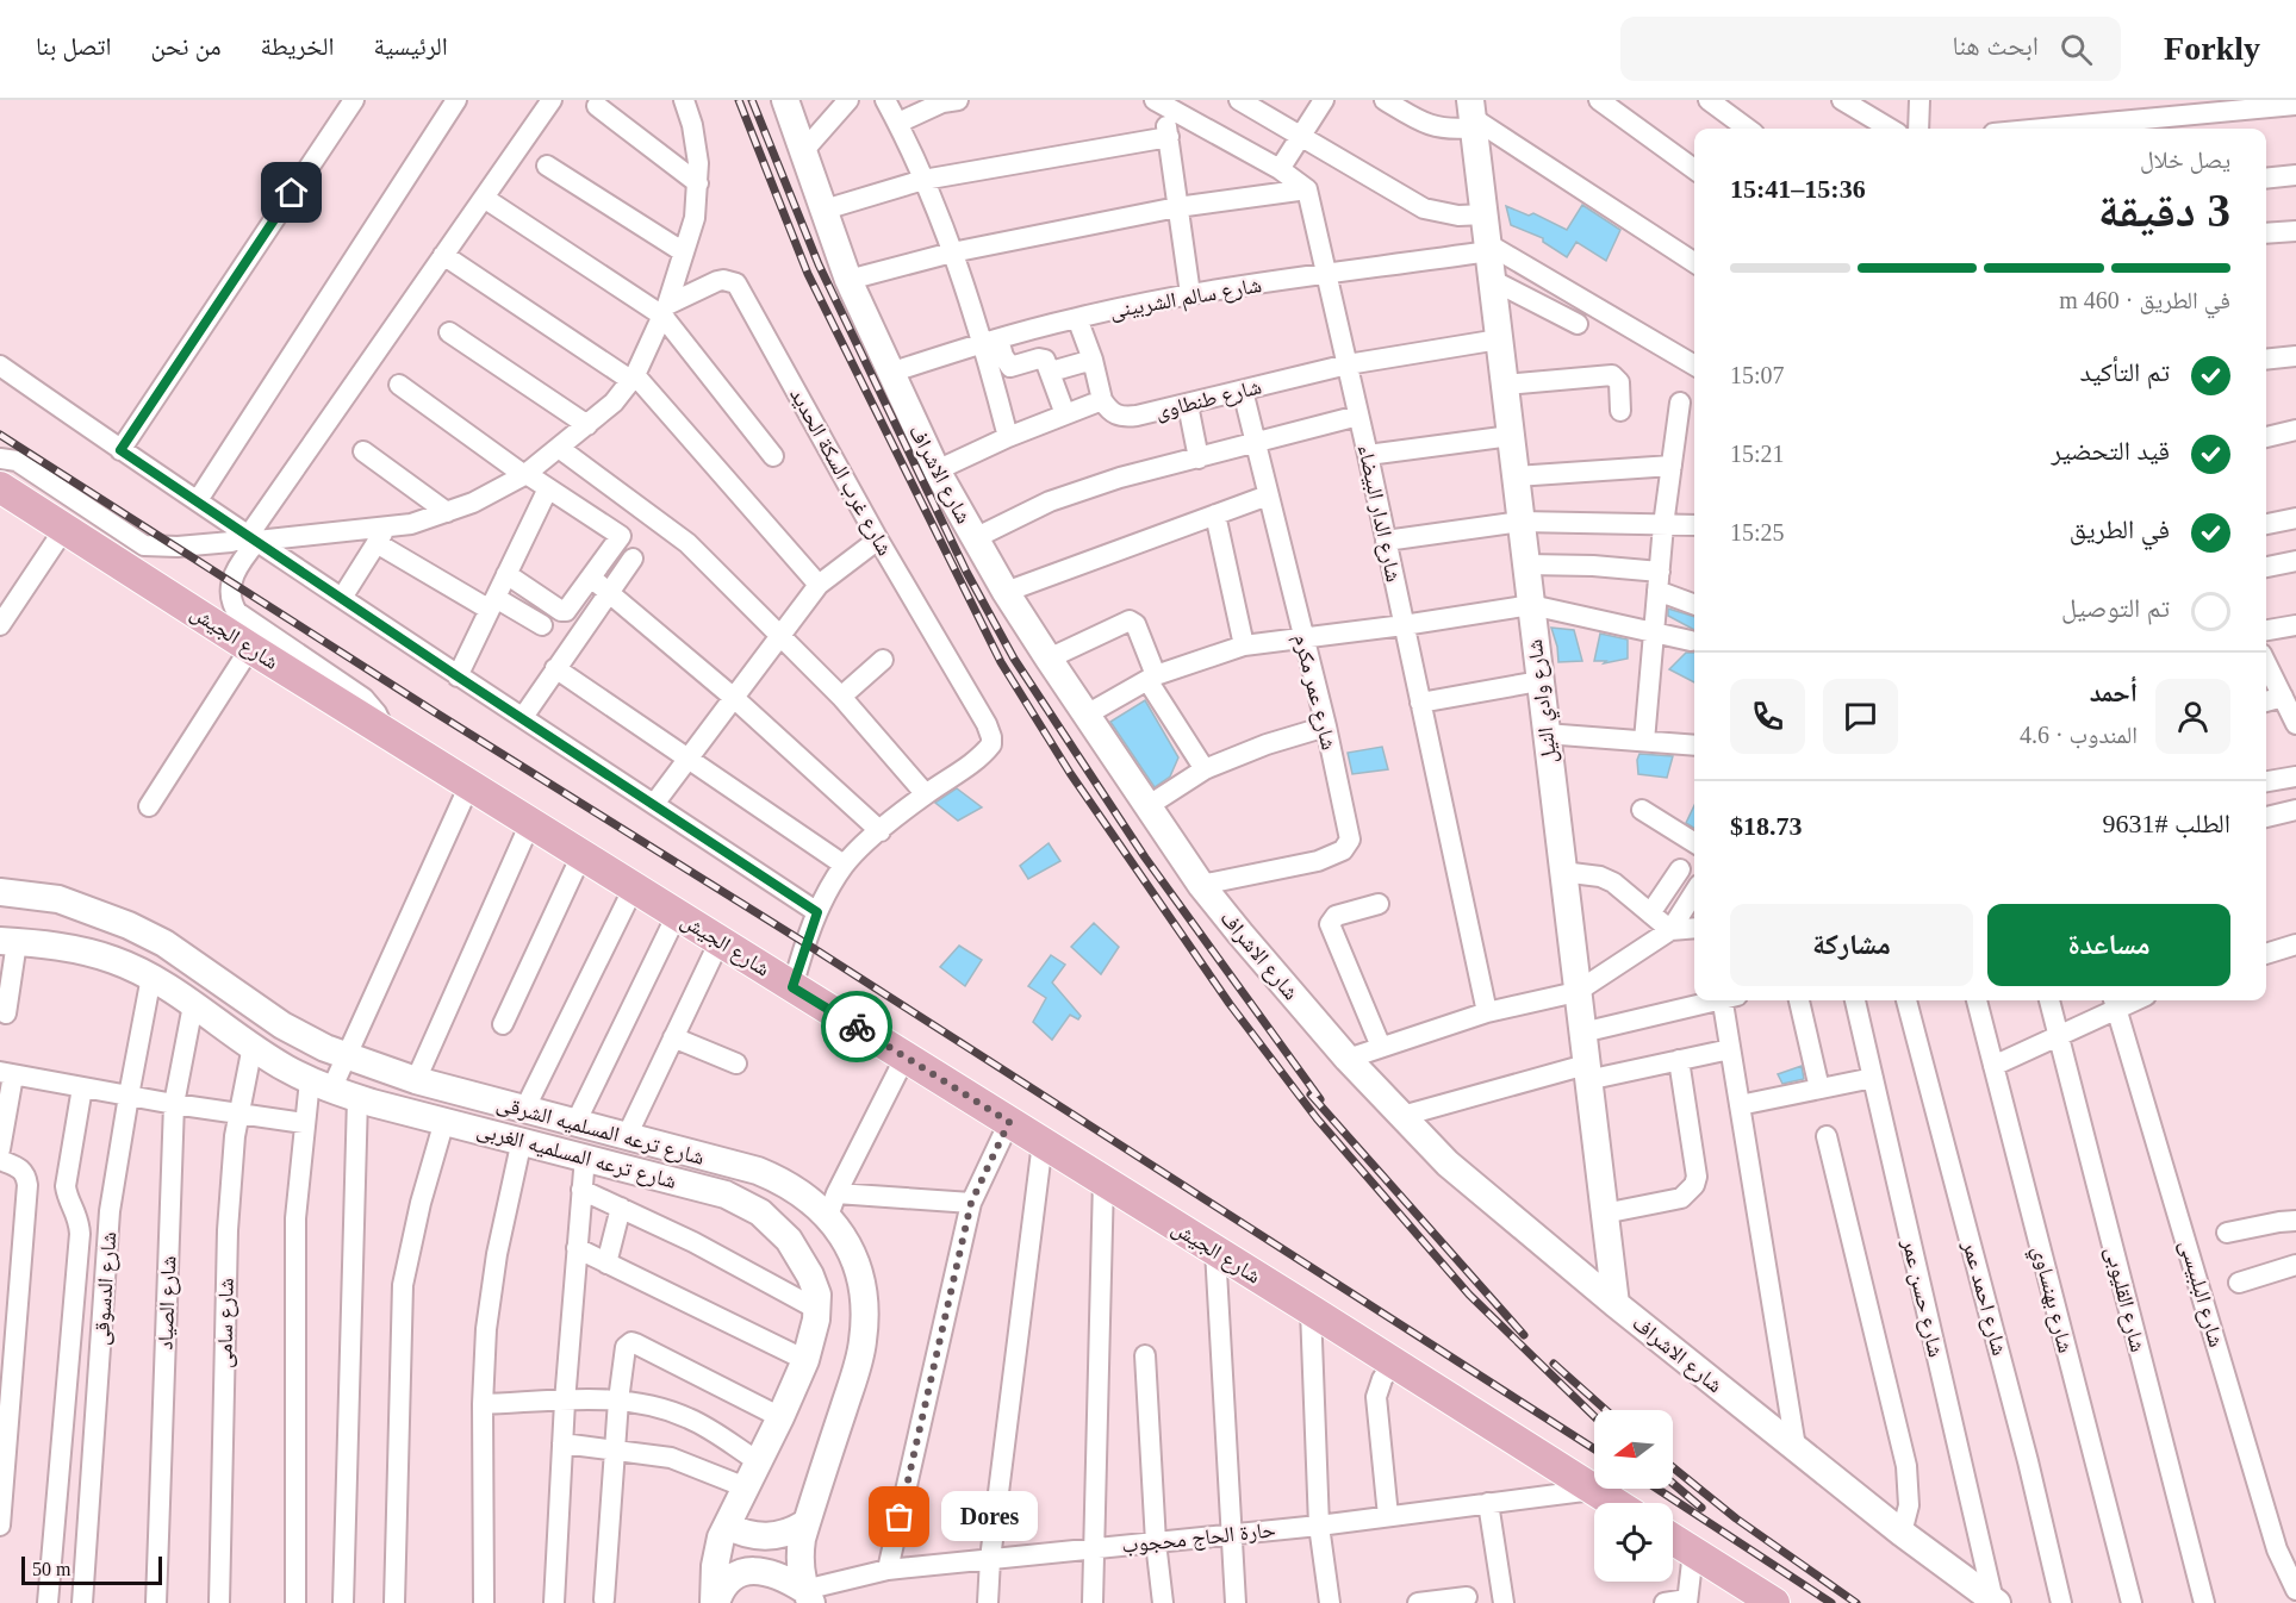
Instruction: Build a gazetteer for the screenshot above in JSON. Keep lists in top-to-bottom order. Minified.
{"streets":{"main road":["شارع الجيش"],"street":["شارع سالم الشربينى","شارع طنطاوى","شارع غرب السكة الحديد","شارع الاشراف","شارع الدار البيضاء","شارع عمر مكرم","شارع وادي النيل","شارع ترعه المسلميه الشرقى","شارع ترعه المسلميه الغربى","شارع الدسوقى","شارع البلبيسى","شارع حسن عمر","شارع احمد عمر","شارع بهنساوي","شارع القليوبى","شارع الصياد","شارع سامى","حارة الحاج محجوب"]},"crossings":[["شارع سالم الشربينى","شارع الاشراف"],["شارع سالم الشربينى","شارع الدار البيضاء"],["شارع سالم الشربينى","شارع وادي النيل"],["شارع طنطاوى","شارع الدار البيضاء"],["شارع طنطاوى","شارع عمر مكرم"],["شارع طنطاوى","شارع وادي النيل"],["شارع الاشراف","شارع عمر مكرم"],["شارع الاشراف","شارع وادي النيل"],["شارع الاشراف","شارع حسن عمر"],["شارع الجيش","حارة الحاج محجوب"],["شارع ترعه المسلميه الشرقى","حارة الحاج محجوب"],["شارع ترعه المسلميه الغربى","شارع الدسوقى"],["شارع ترعه المسلميه الغربى","شارع الصياد"],["شارع ترعه المسلميه الغربى","شارع سامى"]],"places":["Dores"],"scale_bar":"50 m","north":"left","page":{"header":"Forkly","search":"ابحث هنا","nav":["الرئيسية","الخريطة","من نحن","اتصل بنا"],"heading":["3 دقيقة","يصل خلال","15:36–15:41"],"panel":["أحمد","المندوب · 4.6","الطلب #9631","$18.73"],"bar":"في الطريق · 460 m","list":[["تم التأكيد","15:07"],["قيد التحضير","15:21"],["في الطريق","15:25"],"تم التوصيل"],"buttons":["مساعدة","مشاركة"],"bubble":"Dores","scale":"50 m"}}
